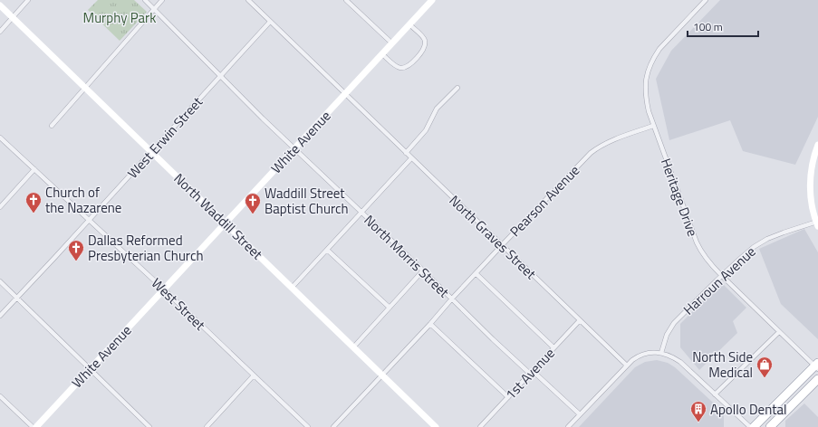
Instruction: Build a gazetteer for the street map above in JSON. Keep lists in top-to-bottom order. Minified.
{"streets":{"street":["West Erwin Street","White Avenue","Heritage Drive","Pearson Avenue","North Waddill Street","North Graves Street","North Morris Street","Harroun Avenue","West Street","1st Avenue"]},"crossings":[["West Erwin Street","North Waddill Street"],["West Erwin Street","North Graves Street"],["West Erwin Street","North Morris Street"],["West Erwin Street","West Street"],["White Avenue","North Waddill Street"],["White Avenue","North Graves Street"],["White Avenue","North Morris Street"],["White Avenue","West Street"],["Heritage Drive","Pearson Avenue"],["Heritage Drive","Harroun Avenue"],["Pearson Avenue","North Waddill Street"],["Pearson Avenue","North Graves Street"],["Pearson Avenue","North Morris Street"],["North Graves Street","1st Avenue"],["North Morris Street","1st Avenue"]],"parks":["Murphy Park"],"places":{"church":["Church of the Nazarene","Waddill Street Baptist Church","Dallas Reformed Presbyterian Church"],"shop":["North Side Medical"],"building":["Apollo Dental"]},"scale_bar":"100 m"}
